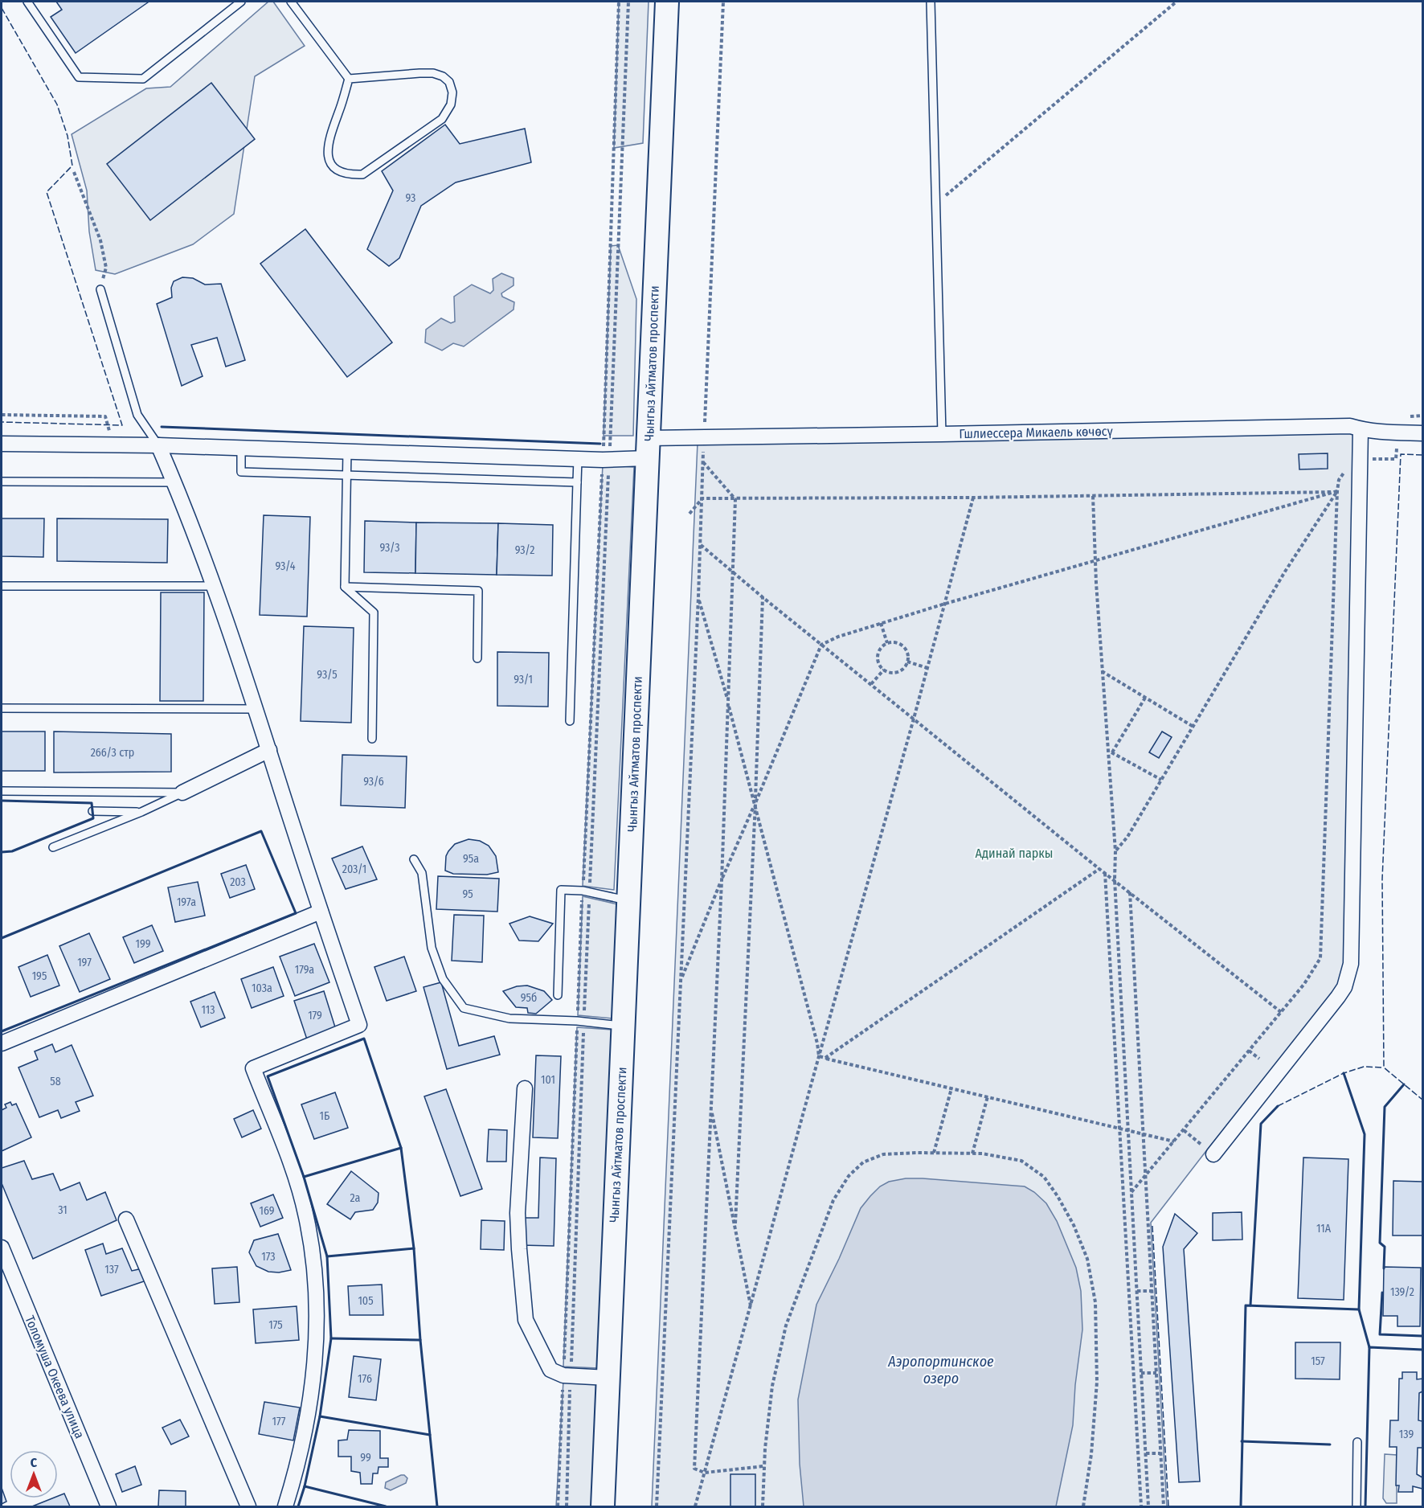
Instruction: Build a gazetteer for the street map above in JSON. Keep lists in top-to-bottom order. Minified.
{"streets":{"main road":["Чынгыз Айтматов проспекти"],"street":["Гшлиессера Микаель көчөсү","Толомуша Океева улица"]},"crossings":[["Чынгыз Айтматов проспекти","Гшлиессера Микаель көчөсү"]],"water":["Аэропортинское озеро"],"parks":["Адинай паркы"],"house_numbers":["93","93/3","93/2","93/4","93/5","93/1","266/3 стр","93/6","95а","203/1","203","95","197а","199","197","179а","195","103а","95б","113","179","101","58","1Б","2а","31","169","11А","173","137","139/2","105","175","157","176","177","139","99"],"north":"top"}
